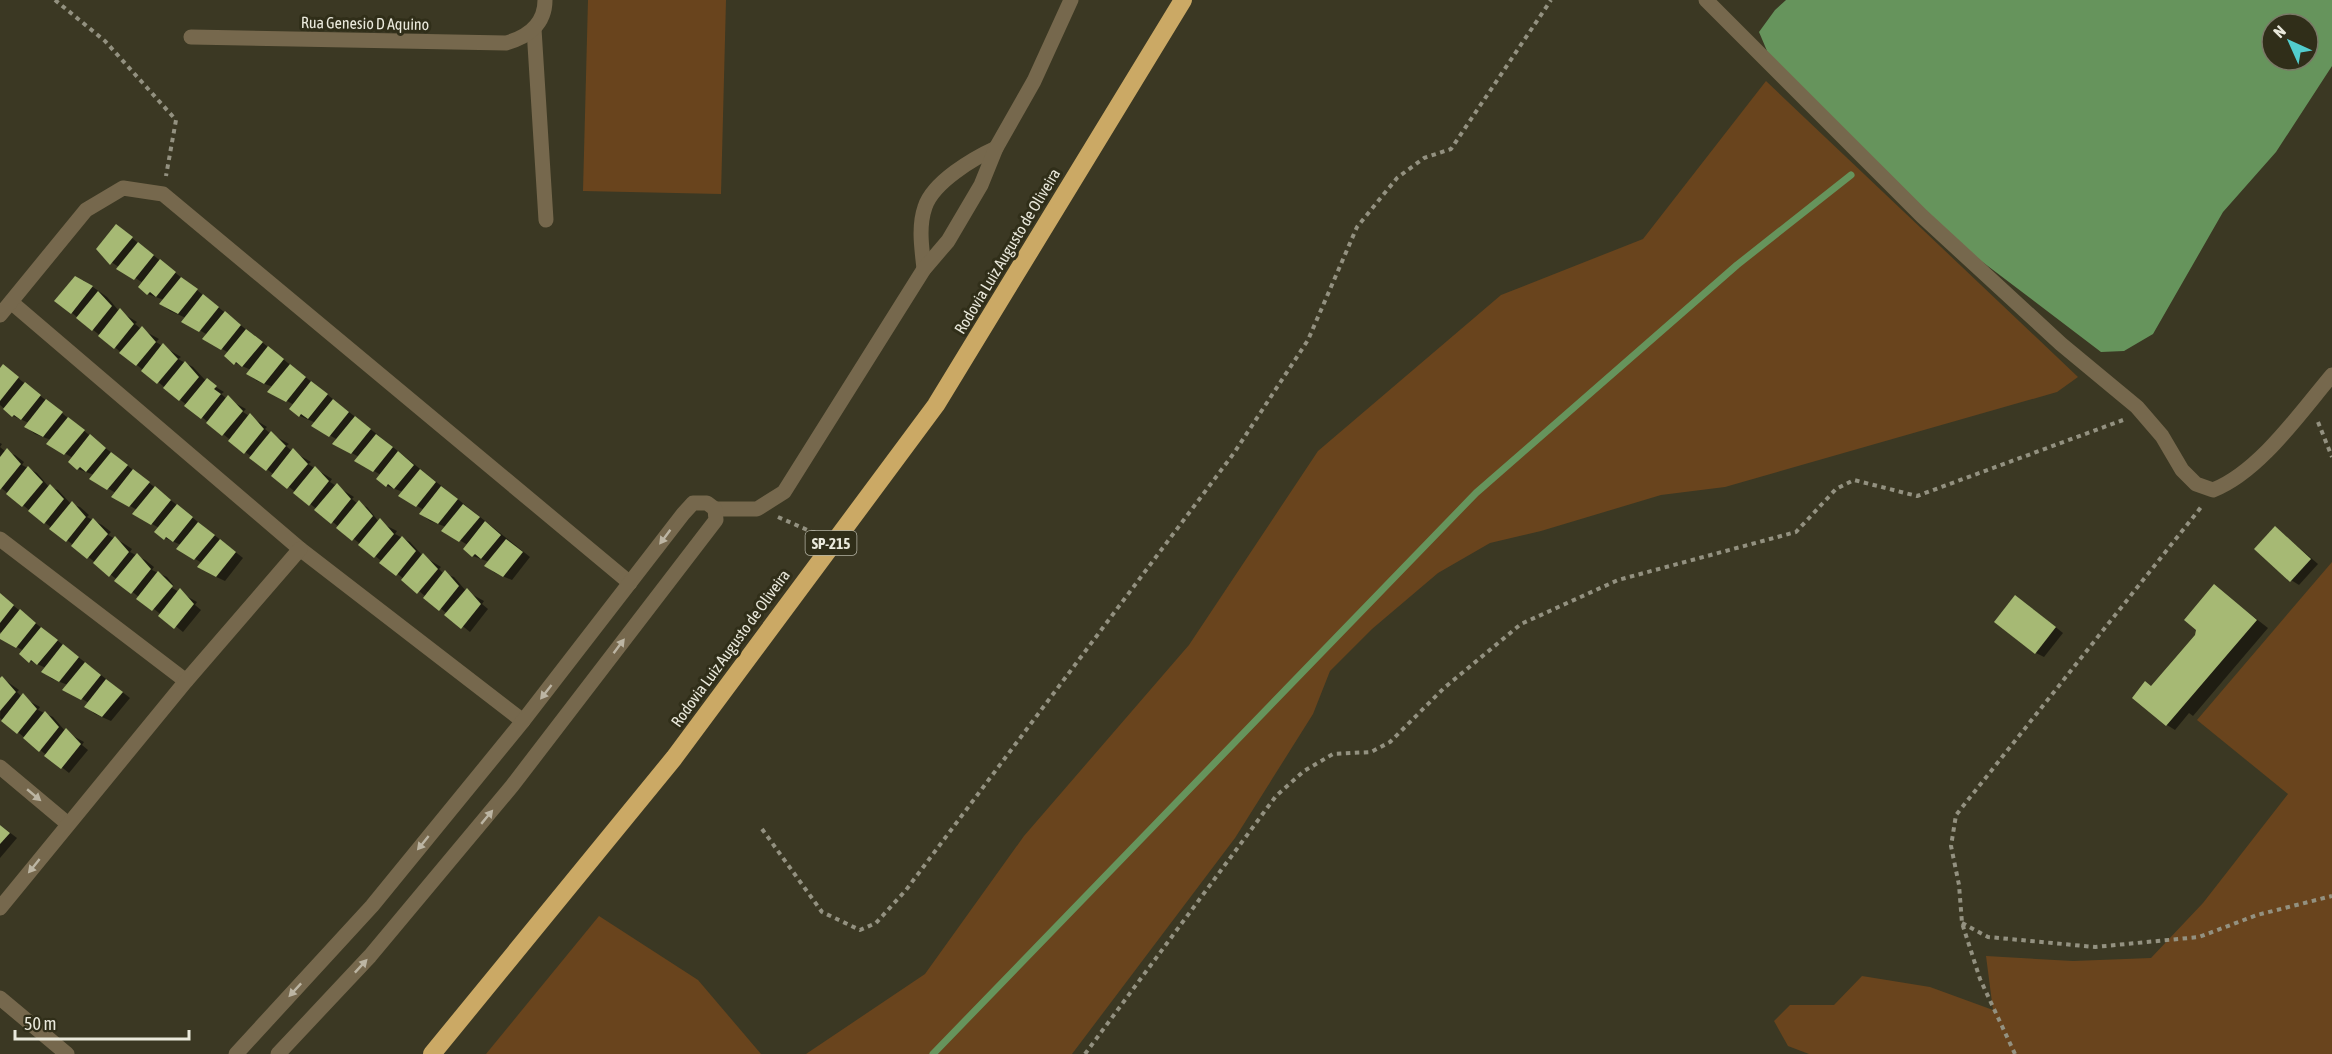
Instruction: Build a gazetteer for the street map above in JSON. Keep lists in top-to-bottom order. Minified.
{"streets":{"highway":["Rodovia Luiz Augusto de Oliveira","SP-215"],"street":["Rua Genesio D Aquino"]},"scale_bar":"50 m","north":"top left"}
